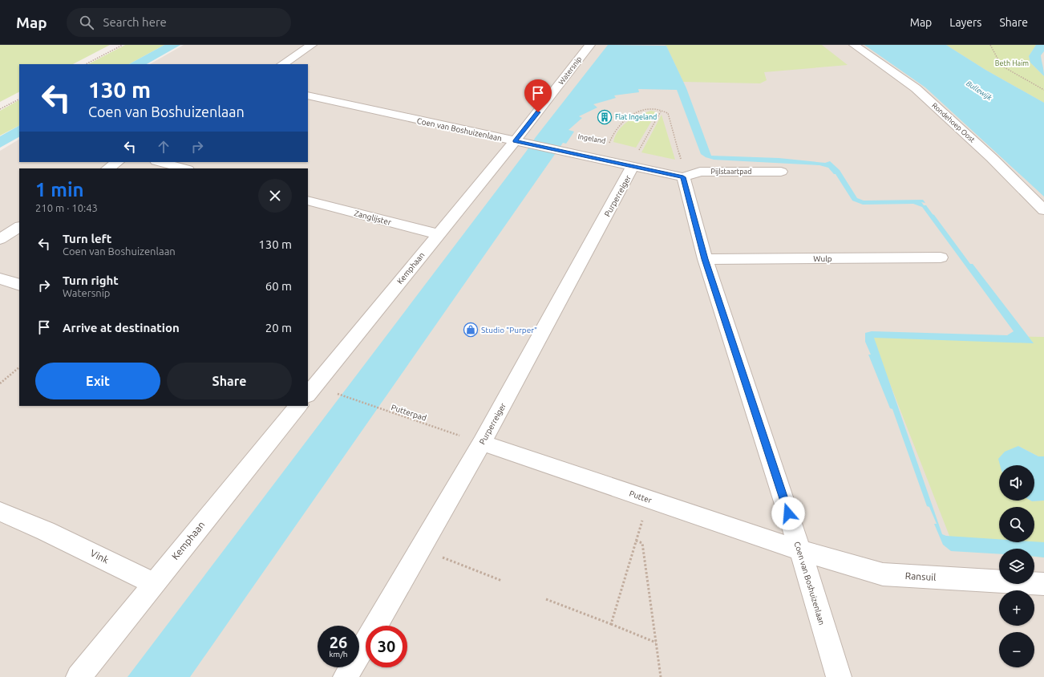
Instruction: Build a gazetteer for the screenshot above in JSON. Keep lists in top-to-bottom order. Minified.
{"streets":{"street":["Watersnip","Rondehoep Oost","Coen van Boshuizenlaan","Pijlstaartpad","Purperreiger","Zanglijster","Wulp","Kemphaan","Putter","Vink","Ransuil"],"path":["Ingeland","Putterpad"]},"crossings":[["Watersnip","Coen van Boshuizenlaan"],["Watersnip","Kemphaan"],["Coen van Boshuizenlaan","Pijlstaartpad"],["Coen van Boshuizenlaan","Purperreiger"],["Coen van Boshuizenlaan","Wulp"],["Coen van Boshuizenlaan","Kemphaan"],["Coen van Boshuizenlaan","Putter"],["Coen van Boshuizenlaan","Ransuil"],["Purperreiger","Putterpad"],["Purperreiger","Putter"],["Zanglijster","Kemphaan"],["Kemphaan","Vink"],["Putterpad","Putter"],["Putter","Ransuil"]],"water":["Bullewijk"],"parks":["Beth Haim"],"places":{"building":["Flat Ingeland"],"shop":["Studio \"Purper\""]},"page":{"header":"Map","search":"Search here","nav":["Map","Layers","Share"],"turn":["130 m","Coen van Boshuizenlaan"],"heading":["1 min","210 m · 10:43"],"list":[{"name":"Turn left","note":"Coen van Boshuizenlaan","value":"130 m"},{"name":"Turn right","note":"Watersnip","value":"60 m"},{"name":"Arrive at destination","value":"20 m"}],"buttons":["Exit","Share"],"map_buttons":["+","−"],"speed":"26 km/h","limit":"30"}}
